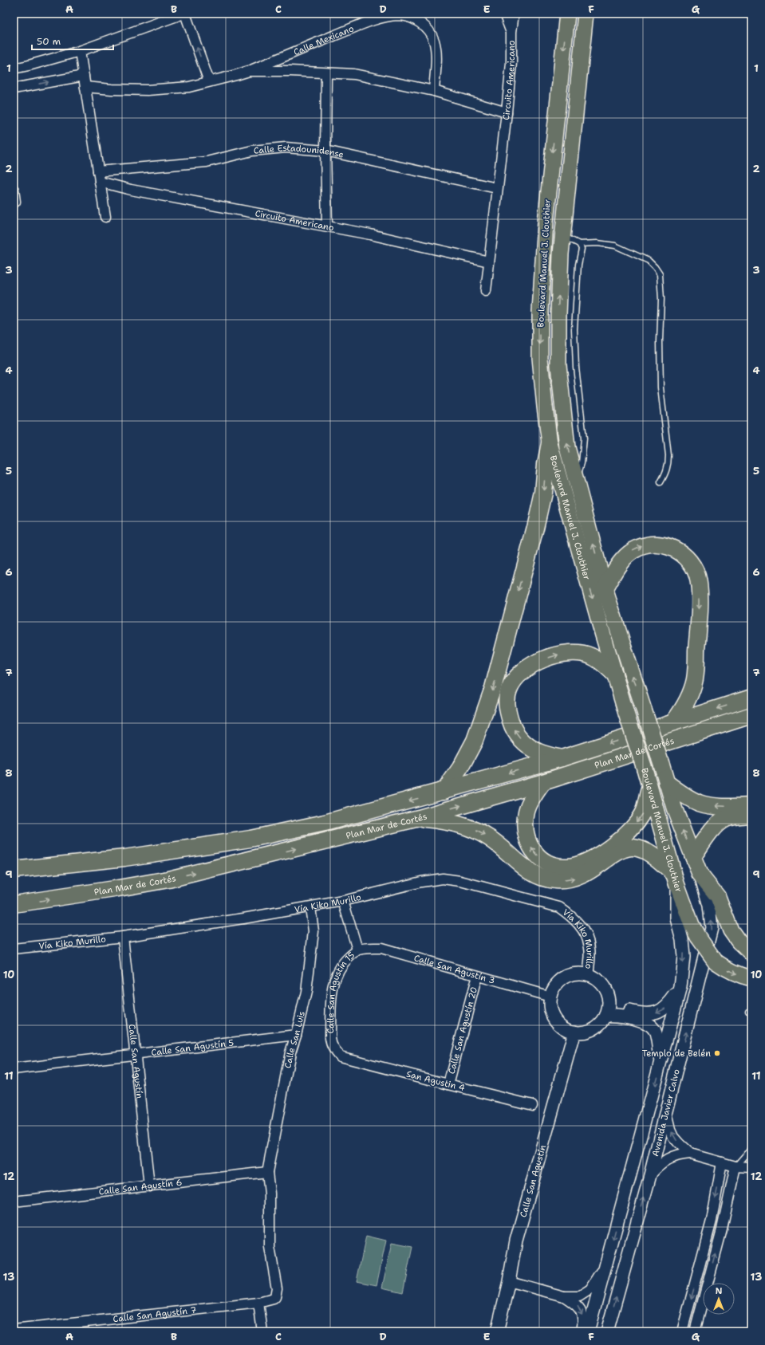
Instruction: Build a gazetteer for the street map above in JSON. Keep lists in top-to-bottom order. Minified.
{"streets":{"highway":["Plan Mar de Cortés"],"main road":["Boulevard Manuel J. Clouthier"],"street":["Calle Mexicano","Circuito Americano","Calle Estadounidense","Vía Kiko Murillo","Calle San Agustín 3","Calle San Agustín 15","Calle San Agustín 20","Calle San Luis","Calle San Agustín 5","Calle San Agustín","San Agustin 4","Avenida Javier Calvo","Calle San Agustín 6","Calle San Agustín 7"]},"crossings":[["Calle Mexicano","Circuito Americano"],["Circuito Americano","Calle Estadounidense"],["Boulevard Manuel J. Clouthier","Avenida Javier Calvo"],["Vía Kiko Murillo","Calle San Agustín 3"],["Vía Kiko Murillo","Calle San Luis"],["Vía Kiko Murillo","Calle San Agustín"],["Calle San Agustín 3","Calle San Agustín 15"],["Calle San Agustín 3","Calle San Agustín 20"],["Calle San Agustín 3","Calle San Agustín"],["Calle San Agustín 15","San Agustin 4"],["Calle San Agustín 20","San Agustin 4"],["Calle San Luis","Calle San Agustín 5"],["Calle San Luis","Calle San Agustín 6"],["Calle San Luis","Calle San Agustín 7"],["Calle San Agustín 5","Calle San Agustín"],["Calle San Agustín","Calle San Agustín 6"]],"places":["Templo de Belén"],"scale_bar":"50 m","north":"top","grid":{"columns":["A","B","C","D","E","F","G"],"rows":["1","2","3","4","5","6","7","8","9","10","11","12","13"]}}
